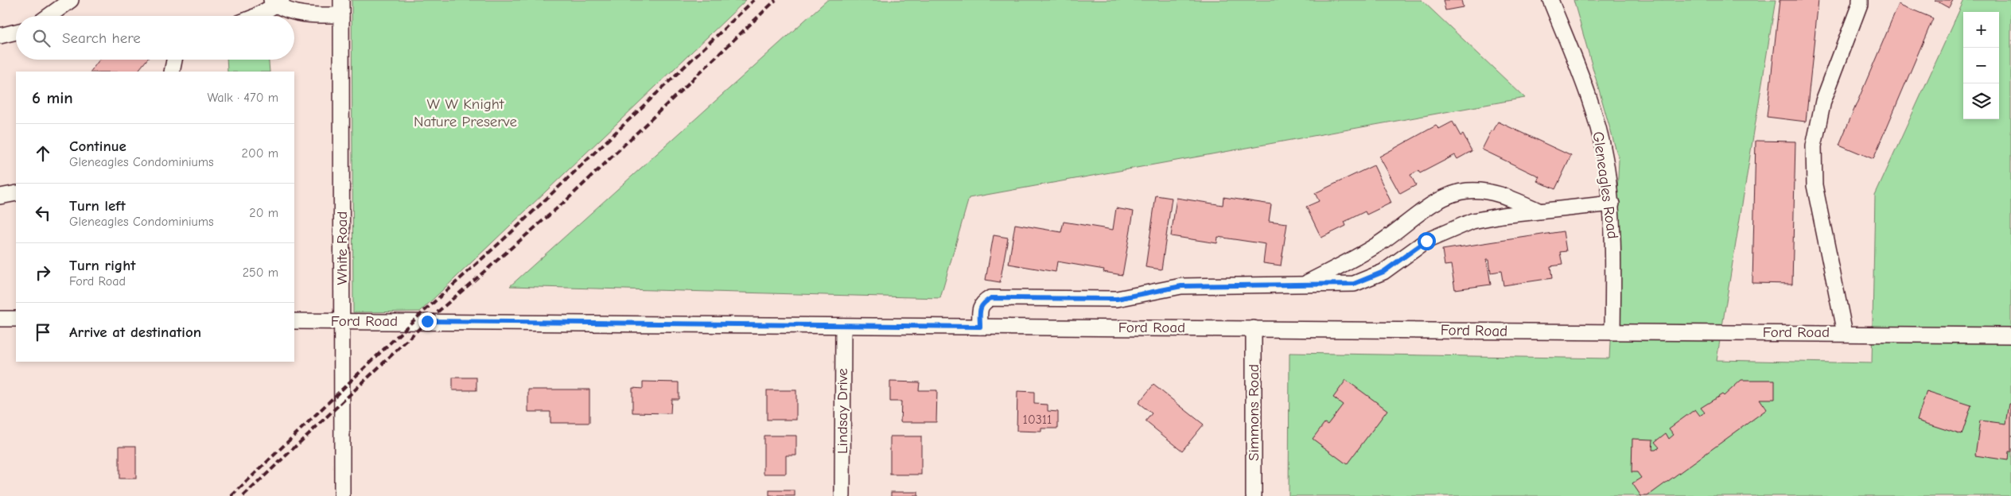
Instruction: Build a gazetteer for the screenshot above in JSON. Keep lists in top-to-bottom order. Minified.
{"streets":{"street":["Gleneagles Road","White Road","Ford Road","Lindsay Drive","Simmons Road"]},"crossings":[["Gleneagles Road","Ford Road"],["White Road","Ford Road"],["Ford Road","Lindsay Drive"],["Ford Road","Simmons Road"]],"parks":["W W Knight Nature Preserve"],"house_numbers":["10311"],"page":{"map_buttons":["+","−"],"search":"Search here","heading":["6 min","Walk · 470 m"],"list":[["Continue","Gleneagles Condominiums","200 m"],["Turn left","Gleneagles Condominiums","20 m"],["Turn right","Ford Road","250 m"],"Arrive at destination"]}}
